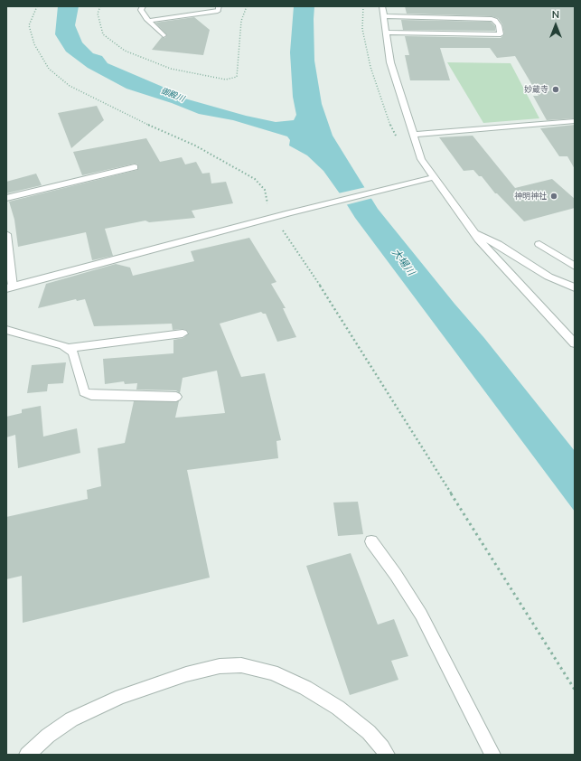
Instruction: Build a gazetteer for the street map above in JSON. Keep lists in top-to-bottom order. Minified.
{"water":["御殿川","大場川"],"places":["妙蔵寺","神明神社"],"north":"top"}
